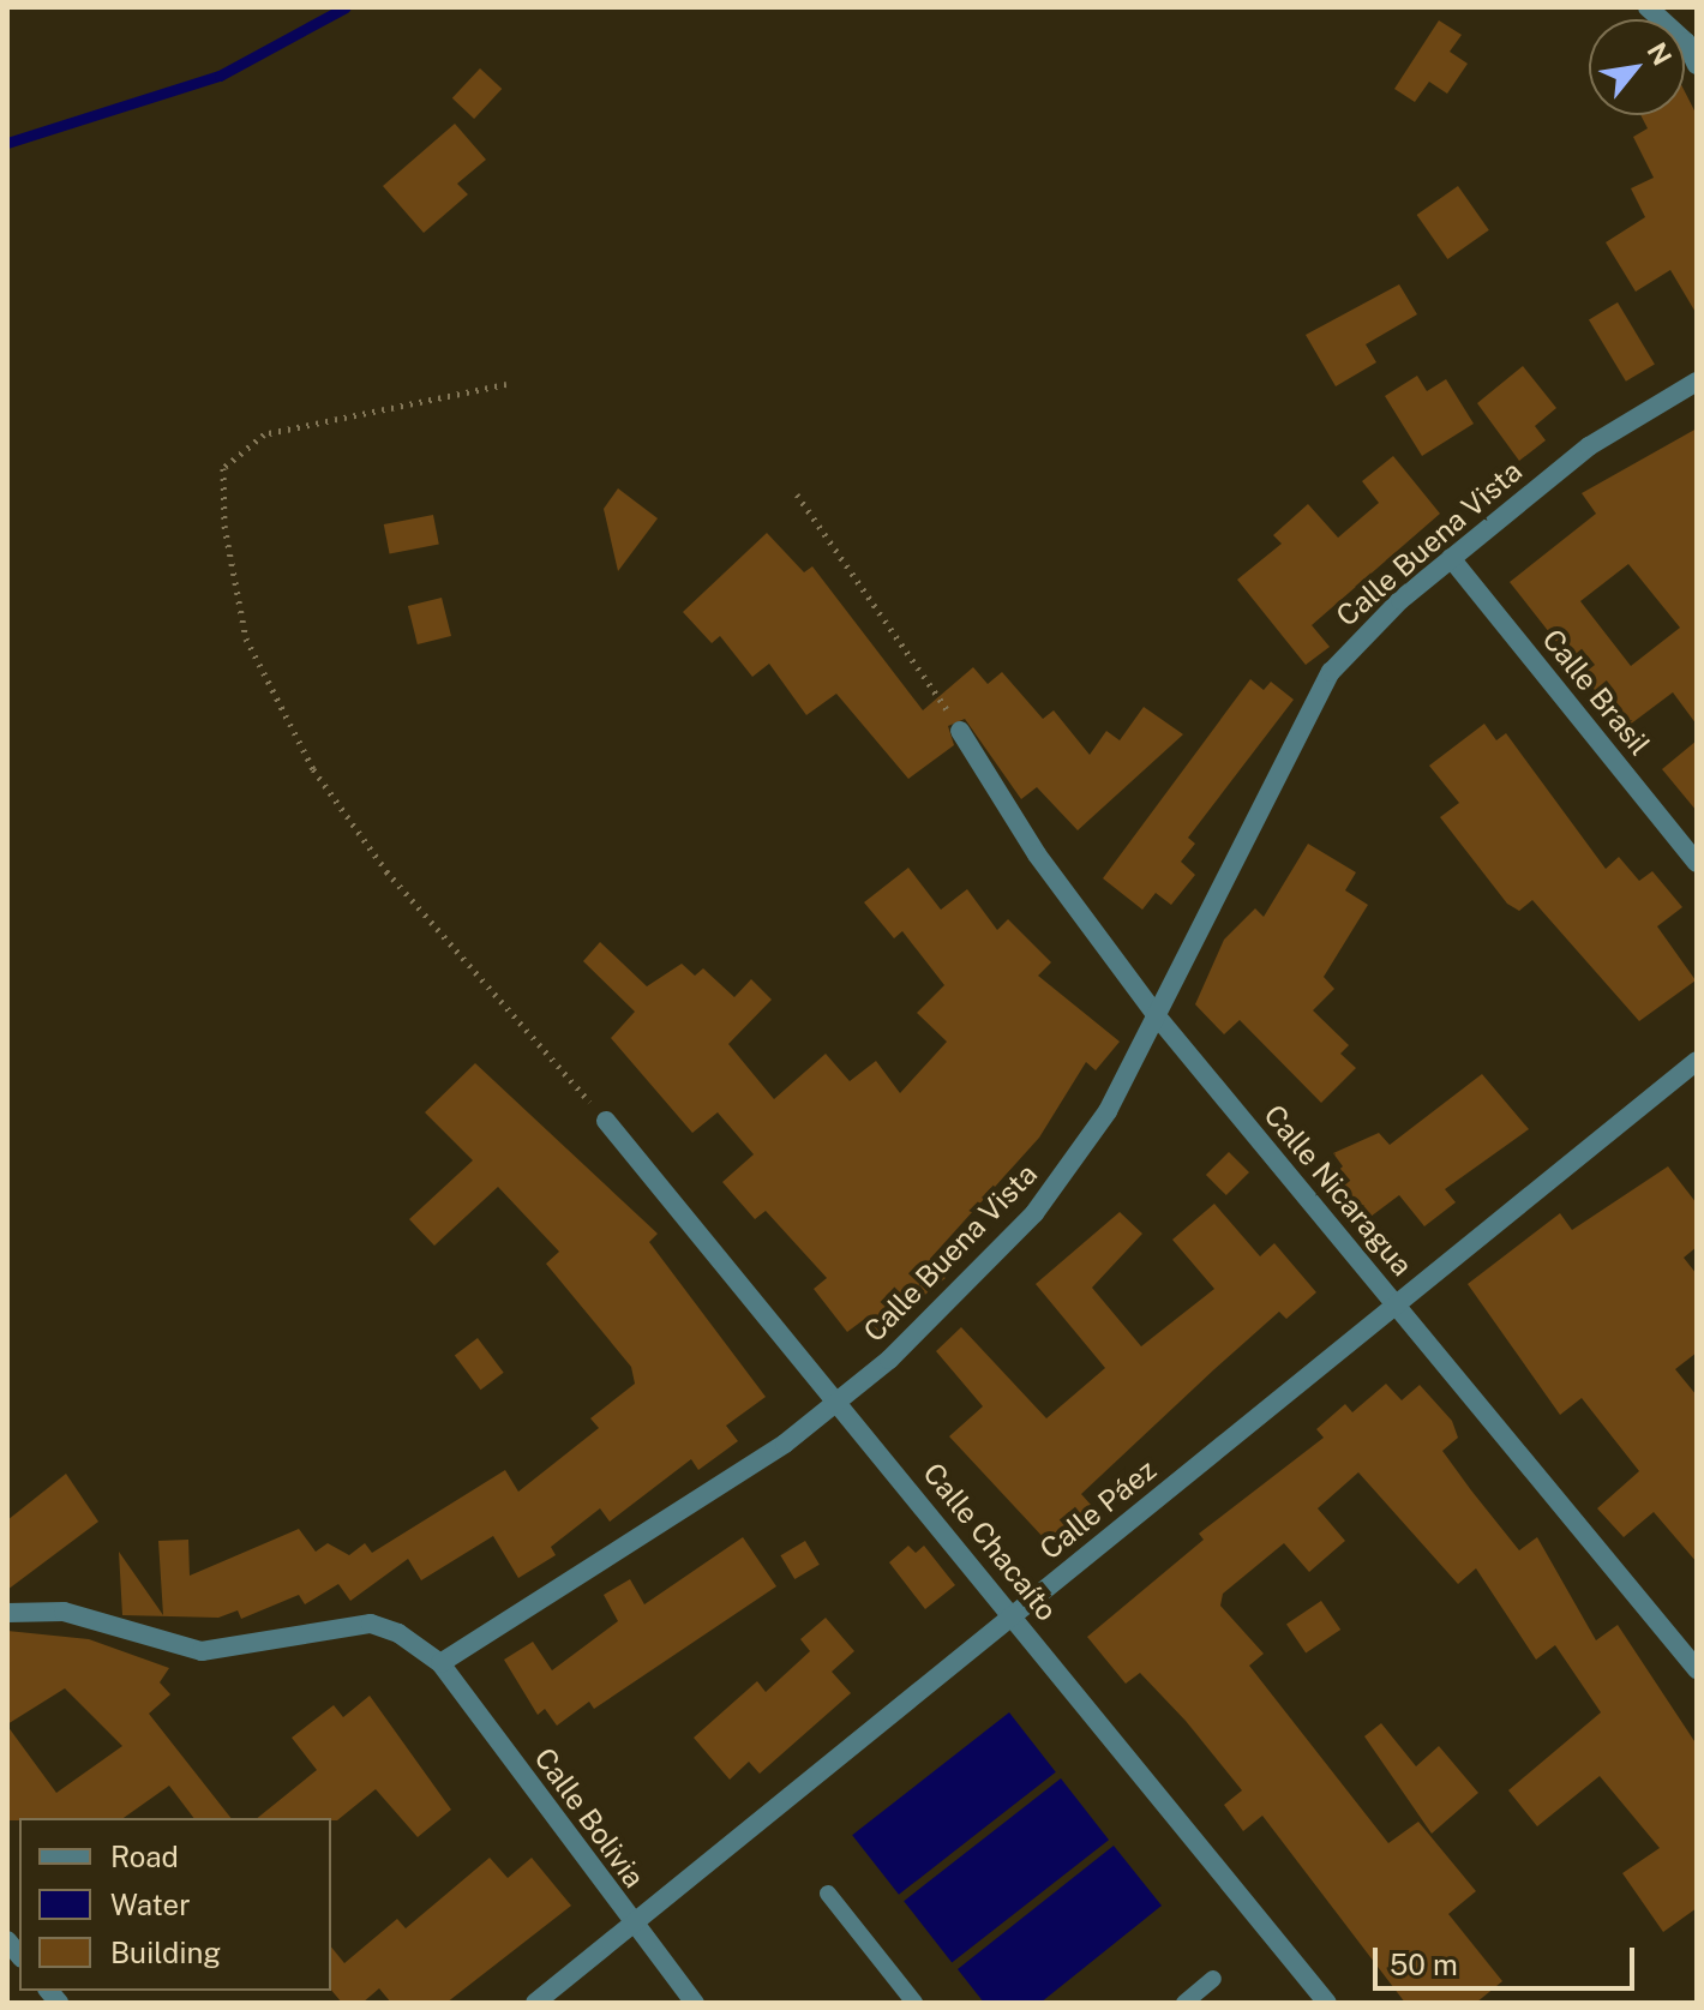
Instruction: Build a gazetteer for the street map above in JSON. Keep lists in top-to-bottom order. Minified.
{"streets":{"street":["Calle Buena Vista","Calle Brasil","Calle Nicaragua","Calle Páez","Calle Chacaíto","Calle Bolivia"]},"crossings":[["Calle Buena Vista","Calle Brasil"],["Calle Buena Vista","Calle Nicaragua"],["Calle Buena Vista","Calle Chacaíto"],["Calle Buena Vista","Calle Bolivia"],["Calle Nicaragua","Calle Páez"],["Calle Páez","Calle Chacaíto"],["Calle Páez","Calle Bolivia"]],"legend":["Road","Water","Building"],"scale_bar":"50 m","north":"top right"}
